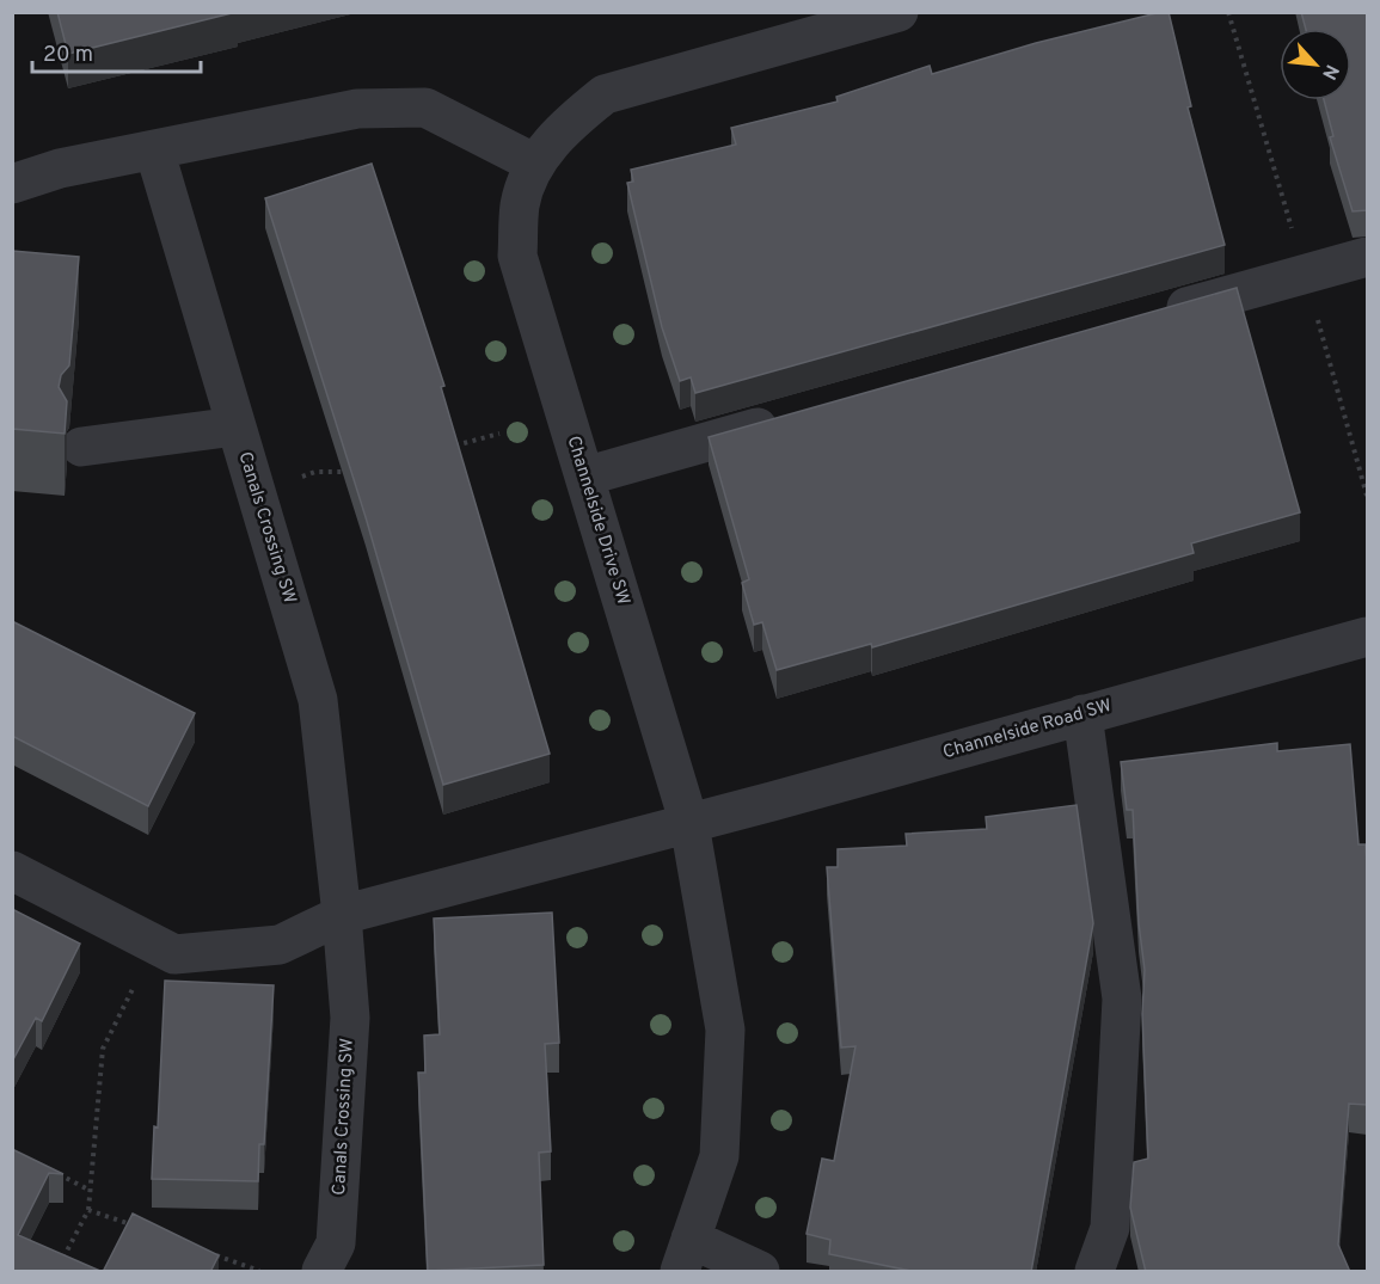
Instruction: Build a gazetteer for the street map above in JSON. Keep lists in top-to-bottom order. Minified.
{"streets":{"street":["Channelside Drive SW","Canals Crossing SW","Channelside Road SW"]},"crossings":[["Channelside Drive SW","Channelside Road SW"]],"scale_bar":"20 m","north":"bottom right"}
